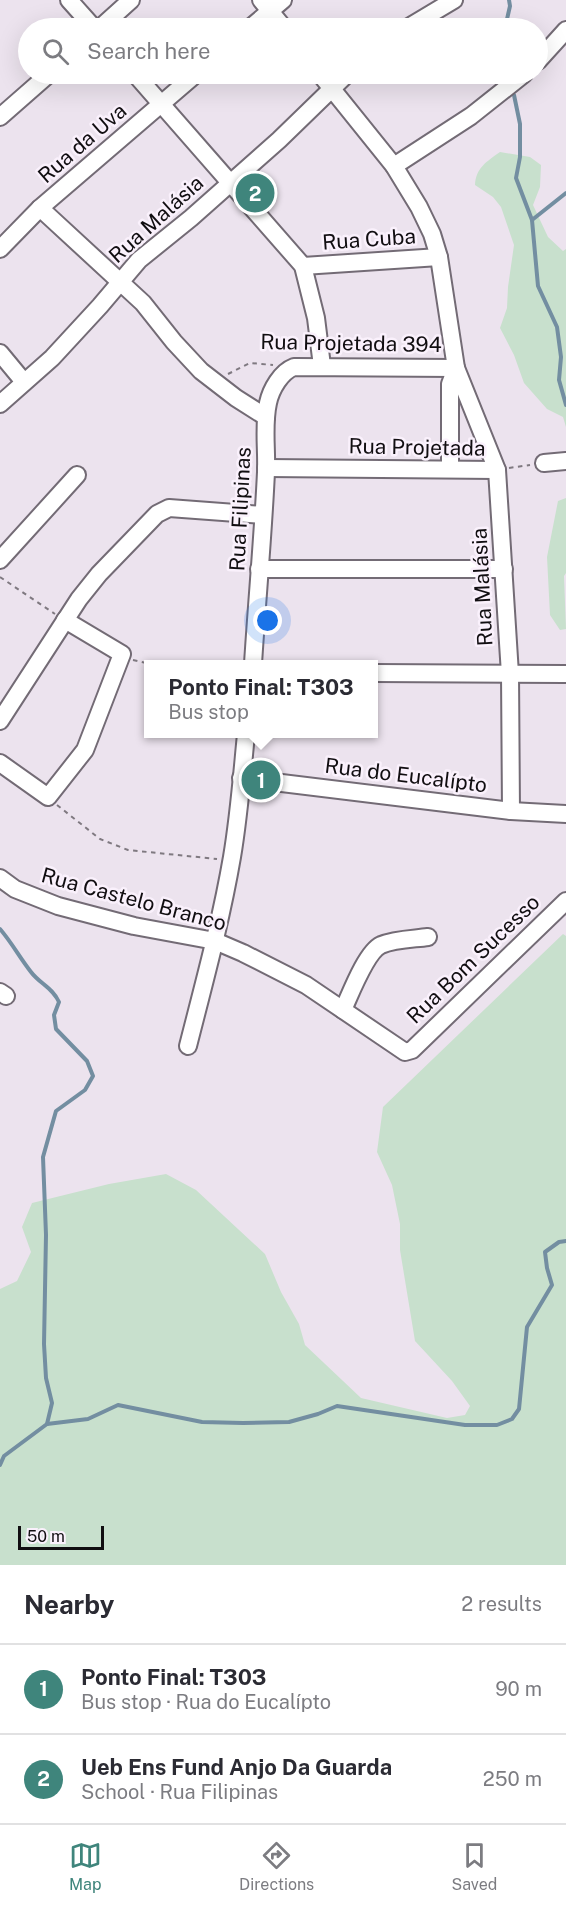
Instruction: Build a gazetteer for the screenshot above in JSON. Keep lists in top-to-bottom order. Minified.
{"streets":{"street":["Rua da Uva","Rua Malásia","Rua Cuba","Rua Projetada 394","Rua Projetada","Rua Filipinas","Rua do Eucalípto","Rua Castelo Branco","Rua Bom Sucesso"]},"crossings":[["Rua Malásia","Rua Projetada 394"],["Rua Malásia","Rua Projetada"],["Rua Malásia","Rua do Eucalípto"],["Rua Projetada 394","Rua Filipinas"],["Rua Projetada","Rua Filipinas"],["Rua Castelo Branco","Rua Bom Sucesso"]],"scale_bar":"50 m","page":{"search":"Search here","pins":["2","1"],"popup":["Ponto Final: T303","Bus stop"],"scale":"50 m","heading":["Nearby","2 results"],"list":[{"mark":"1","name":"Ponto Final: T303","note":"Bus stop · Rua do Eucalípto","value":"90 m"},{"mark":"2","name":"Ueb Ens Fund Anjo Da Guarda","note":"School · Rua Filipinas","value":"250 m"}],"nav":["Map","Directions","Saved"]}}
